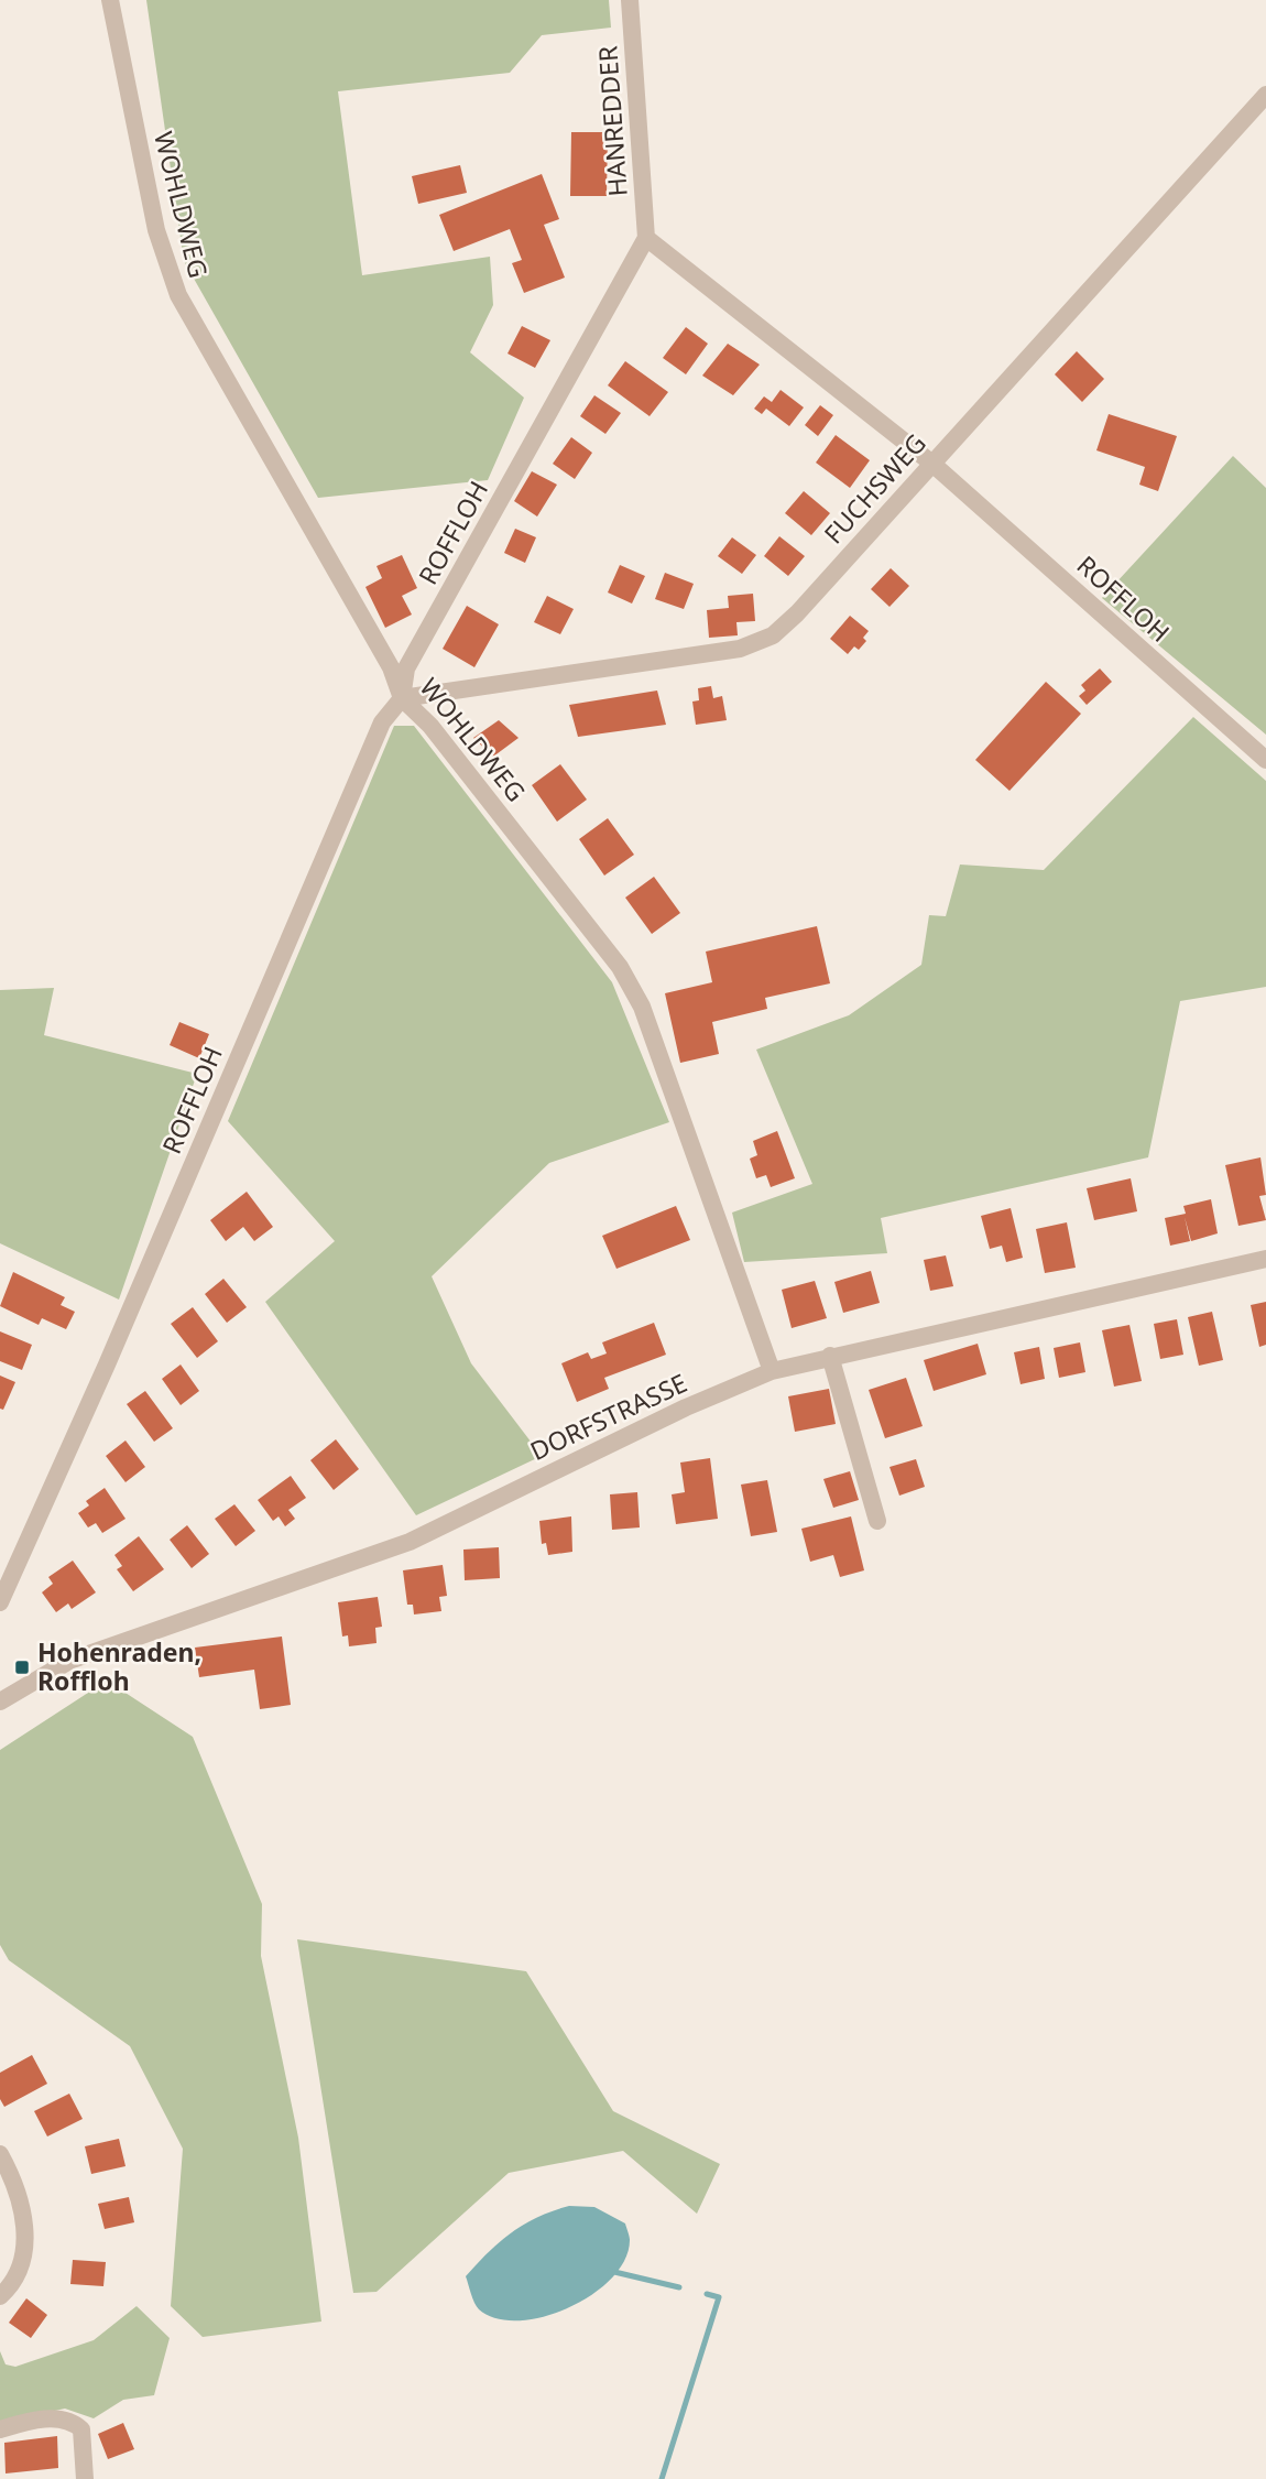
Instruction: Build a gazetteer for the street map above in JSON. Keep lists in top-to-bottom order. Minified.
{"streets":{"street":["HANREDDER","WOHLDWEG","FUCHSWEG","ROFFLOH","DORFSTRASSE"]},"crossings":[["HANREDDER","ROFFLOH"],["WOHLDWEG","FUCHSWEG"],["WOHLDWEG","ROFFLOH"],["WOHLDWEG","DORFSTRASSE"],["FUCHSWEG","ROFFLOH"]],"places":{"transit":["Hohenraden, Roffloh"]}}
